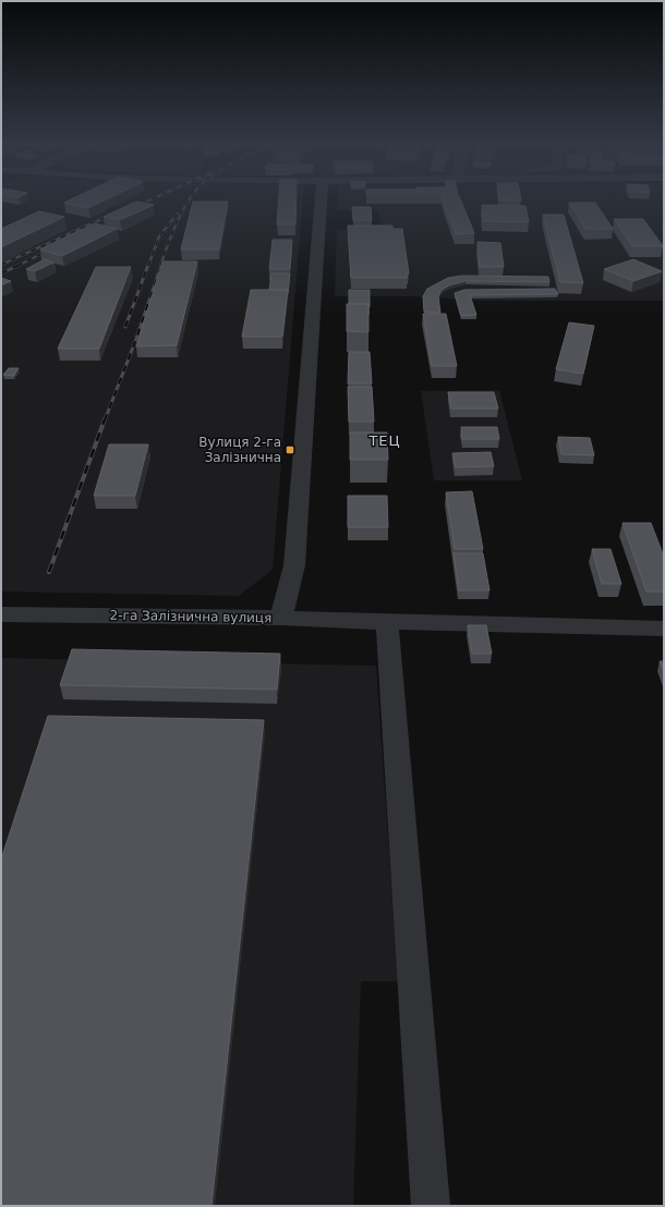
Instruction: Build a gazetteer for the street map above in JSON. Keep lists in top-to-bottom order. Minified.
{"streets":{"street":["2-га Залізнична вулиця"]},"districts":["ТЕЦ"],"places":{"transit":["Вулиця 2-га Залізнична"]}}
